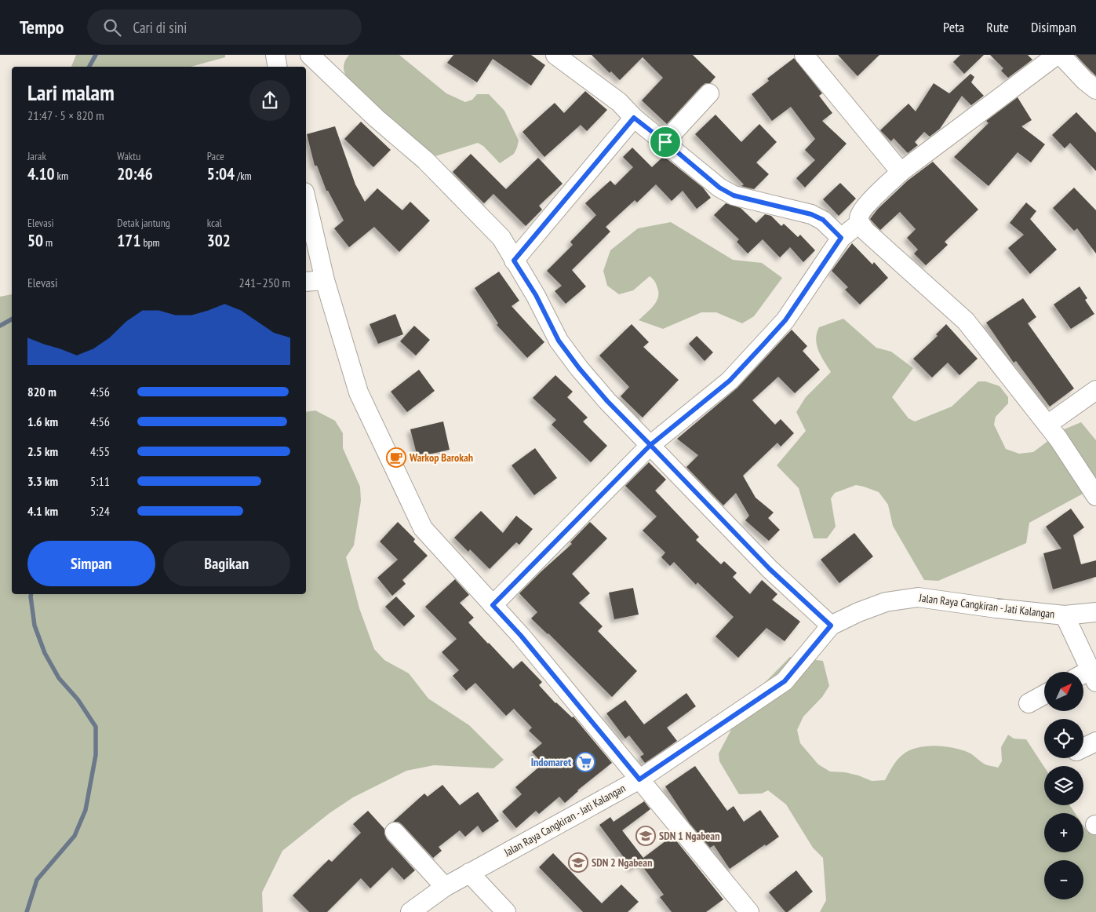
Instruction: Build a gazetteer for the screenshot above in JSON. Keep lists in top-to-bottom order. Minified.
{"streets":{"street":["Jalan Raya Cangkiran - Jati Kalangan"]},"places":{"cafe":["Warkop Barokah"],"supermarket":["Indomaret"],"school or university":["SDN 1 Ngabean","SDN 2 Ngabean"]},"north":"top right","page":{"header":"Tempo","search":"Cari di sini","nav":["Peta","Rute","Disimpan"],"heading":["Lari malam","21:47 · 5 × 820 m"],"stats":[["Jarak","4.10 km"],["Waktu","20:46"],["Pace","5:04 /km"],["Elevasi","50 m"],["Detak jantung","171 bpm"],["kcal","302"]],"chart":["Elevasi","241–250 m"],"list":[{"name":"820 m","note":"4:56"},{"name":"1.6 km","note":"4:56"},{"name":"2.5 km","note":"4:55"},{"name":"3.3 km","note":"5:11"},{"name":"4.1 km","note":"5:24"}],"buttons":["Simpan","Bagikan"],"map_buttons":["+","−"]}}
